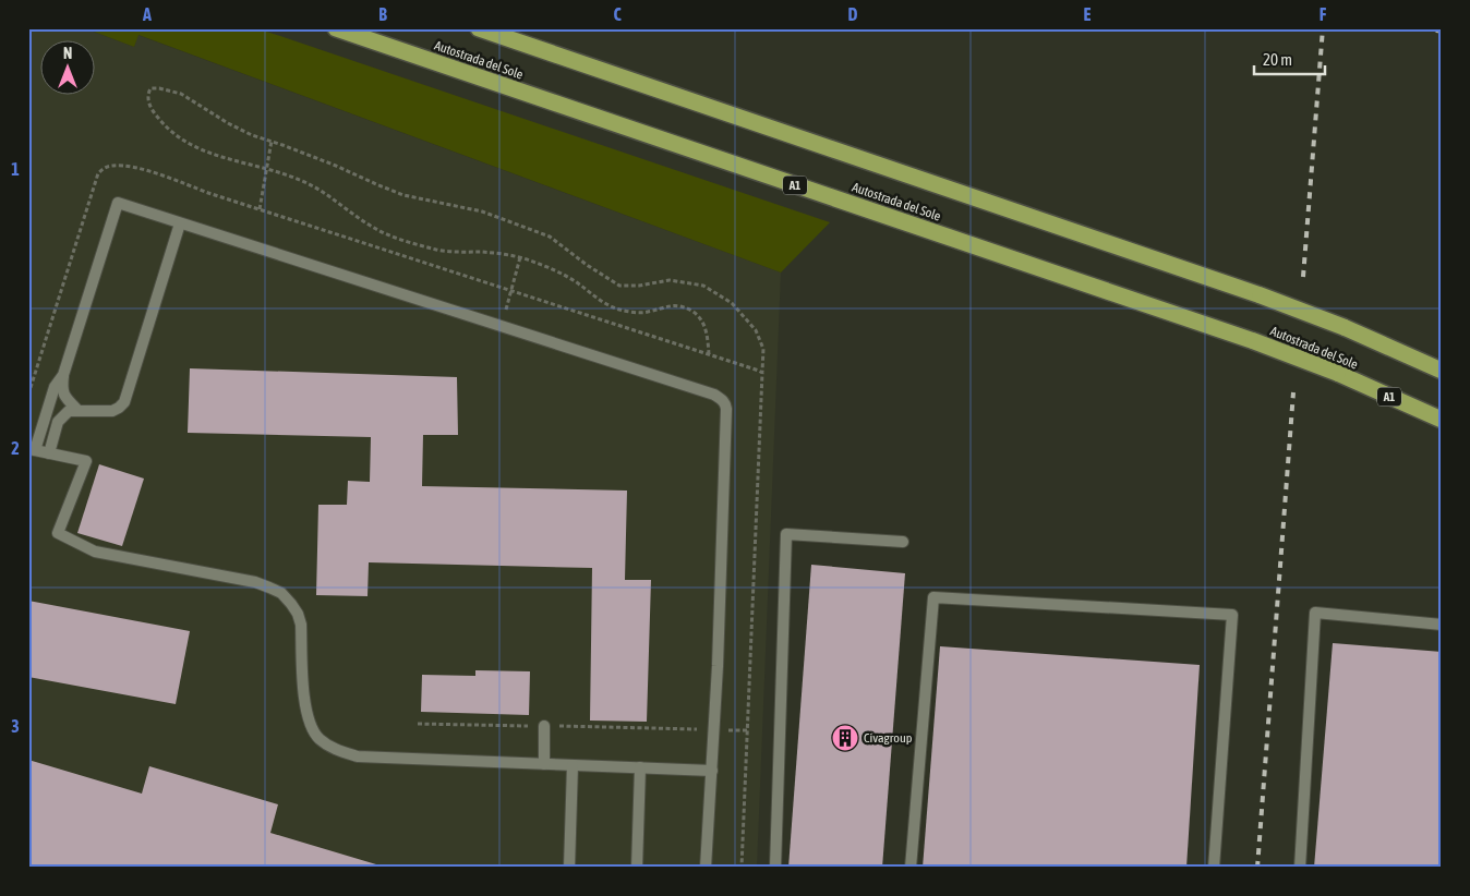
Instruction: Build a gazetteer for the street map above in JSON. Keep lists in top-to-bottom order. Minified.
{"streets":{"highway":["Autostrada del Sole","A1"]},"places":{"building":["Civagroup"]},"scale_bar":"20 m","north":"top","grid":{"columns":["A","B","C","D","E","F"],"rows":["1","2","3"]}}
